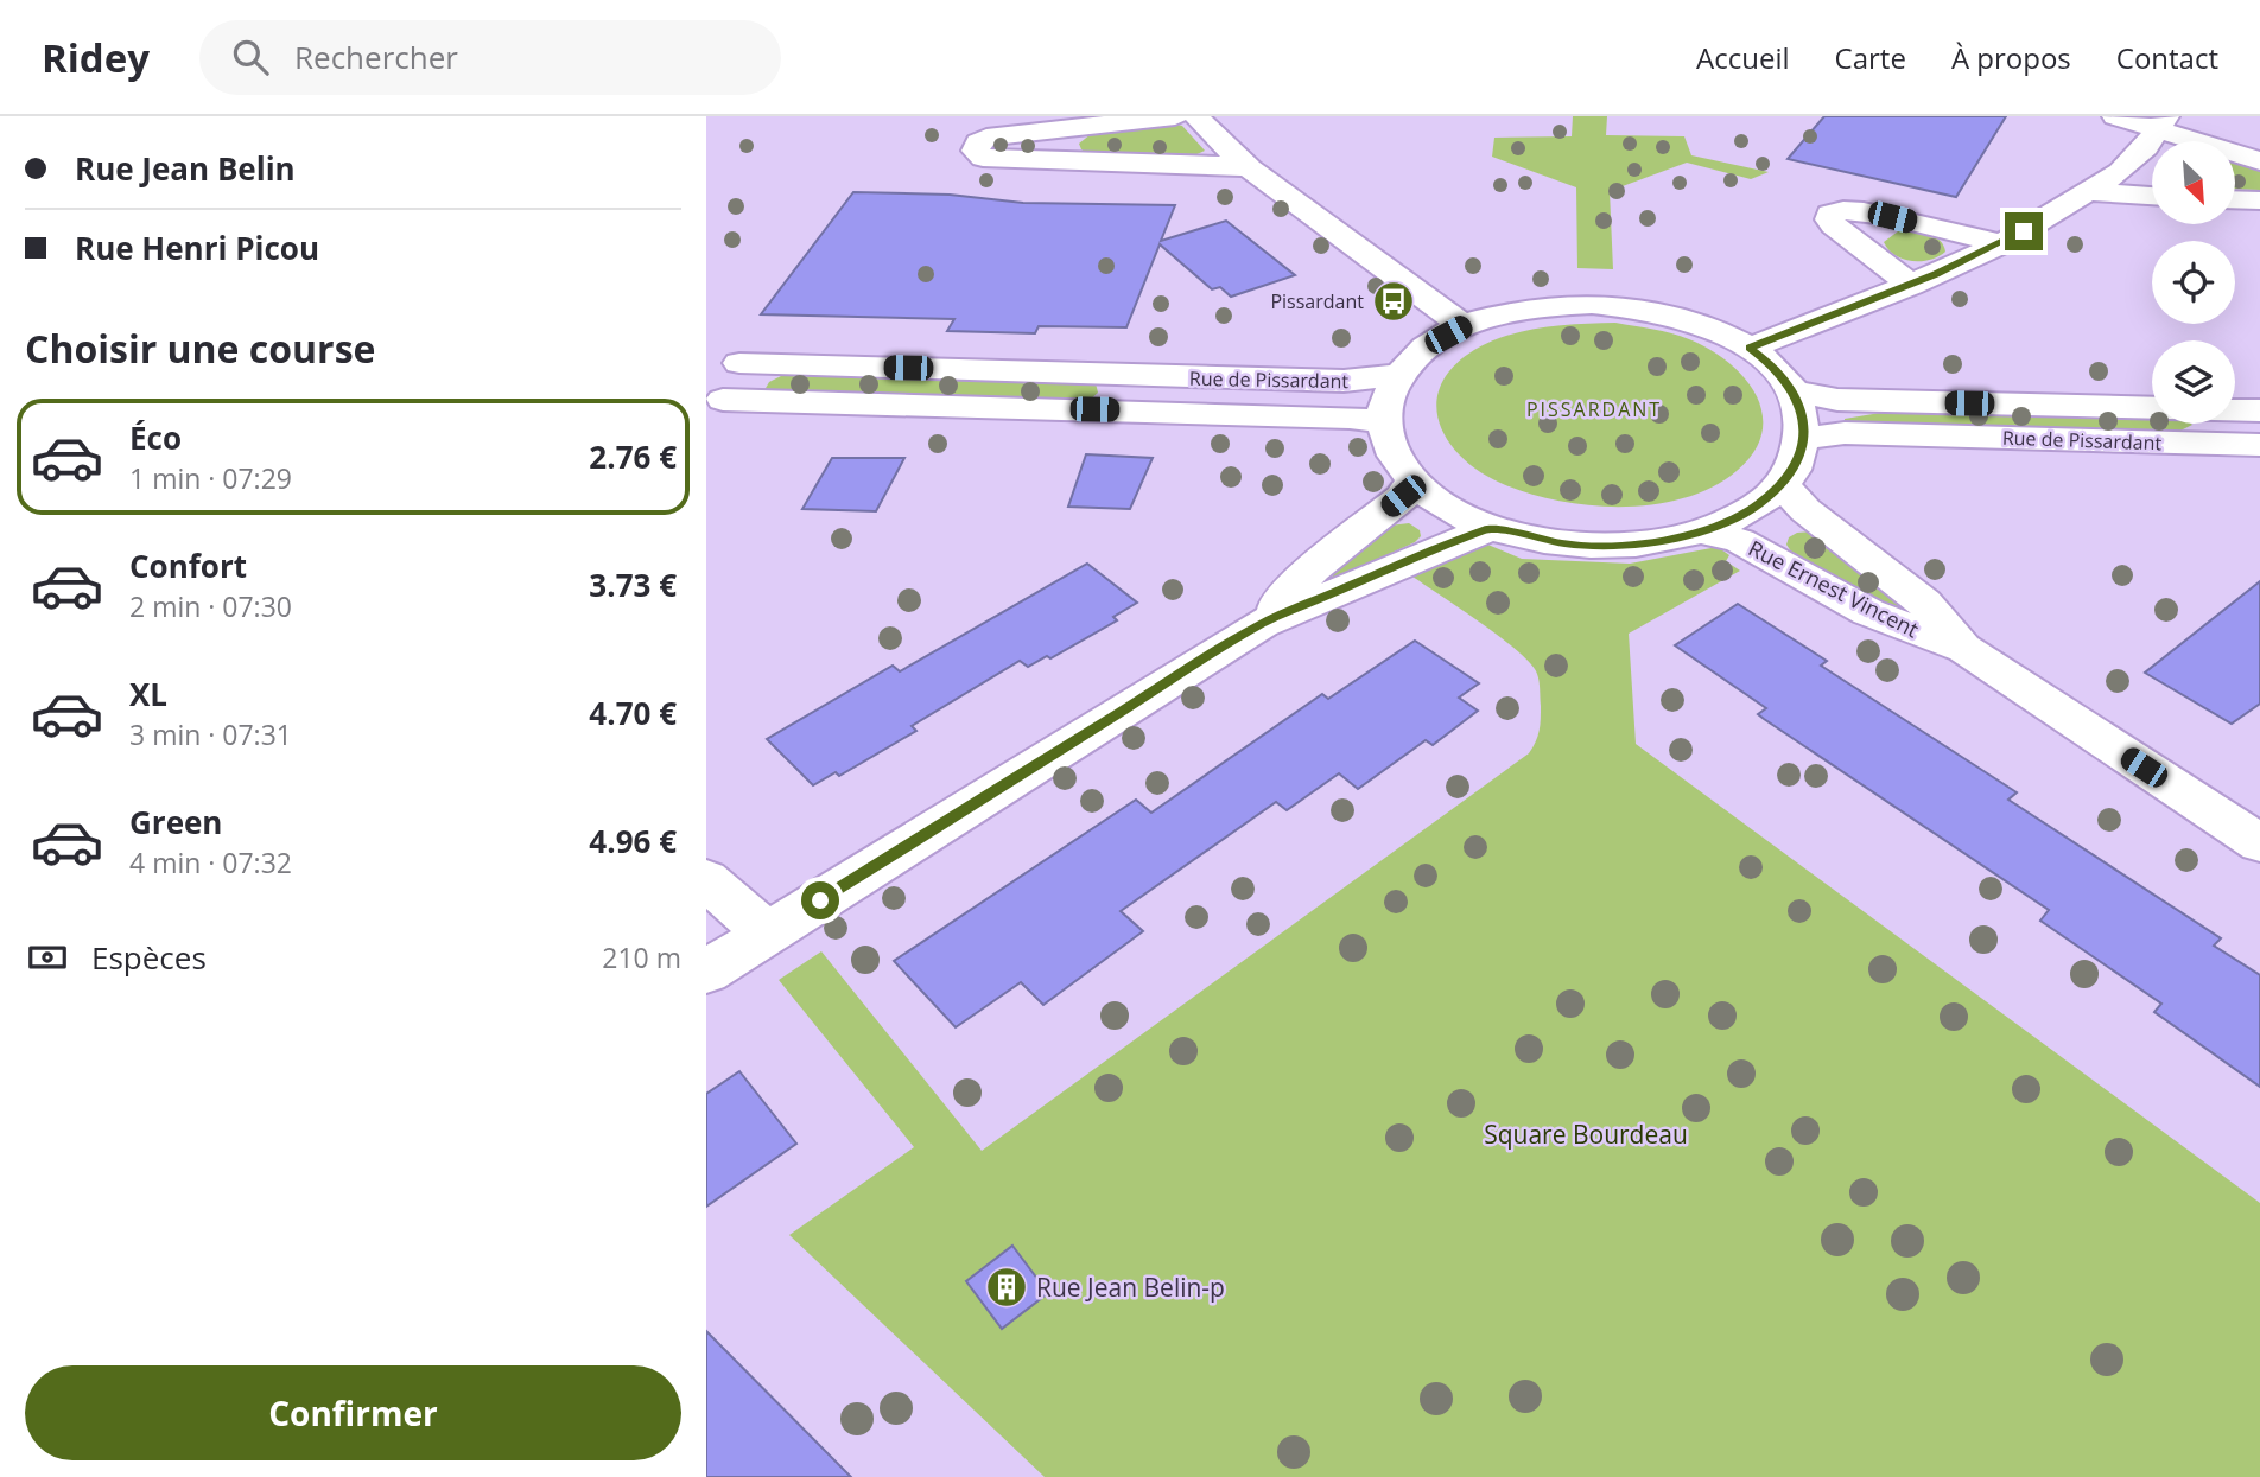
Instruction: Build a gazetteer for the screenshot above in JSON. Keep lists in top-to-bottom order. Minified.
{"streets":{"street":["Rue de Pissardant","Rue Ernest Vincent"]},"districts":["PISSARDANT"],"parks":["Square Bourdeau"],"places":{"bus stop":["Pissardant"],"building":["Rue Jean Belin-p"]},"north":"bottom right","page":{"header":"Ridey","search":"Rechercher","nav":["Accueil","Carte","À propos","Contact"],"banner":["Rue Jean Belin","Rue Henri Picou"],"heading":"Choisir une course","list":[{"name":"Éco","note":"1 min · 07:29","value":"2.76 €"},{"name":"Confort","note":"2 min · 07:30","value":"3.73 €"},{"name":"XL","note":"3 min · 07:31","value":"4.70 €"},{"name":"Green","note":"4 min · 07:32","value":"4.96 €"}],"pay":["Espèces","210 m"],"buttons":"Confirmer"}}
